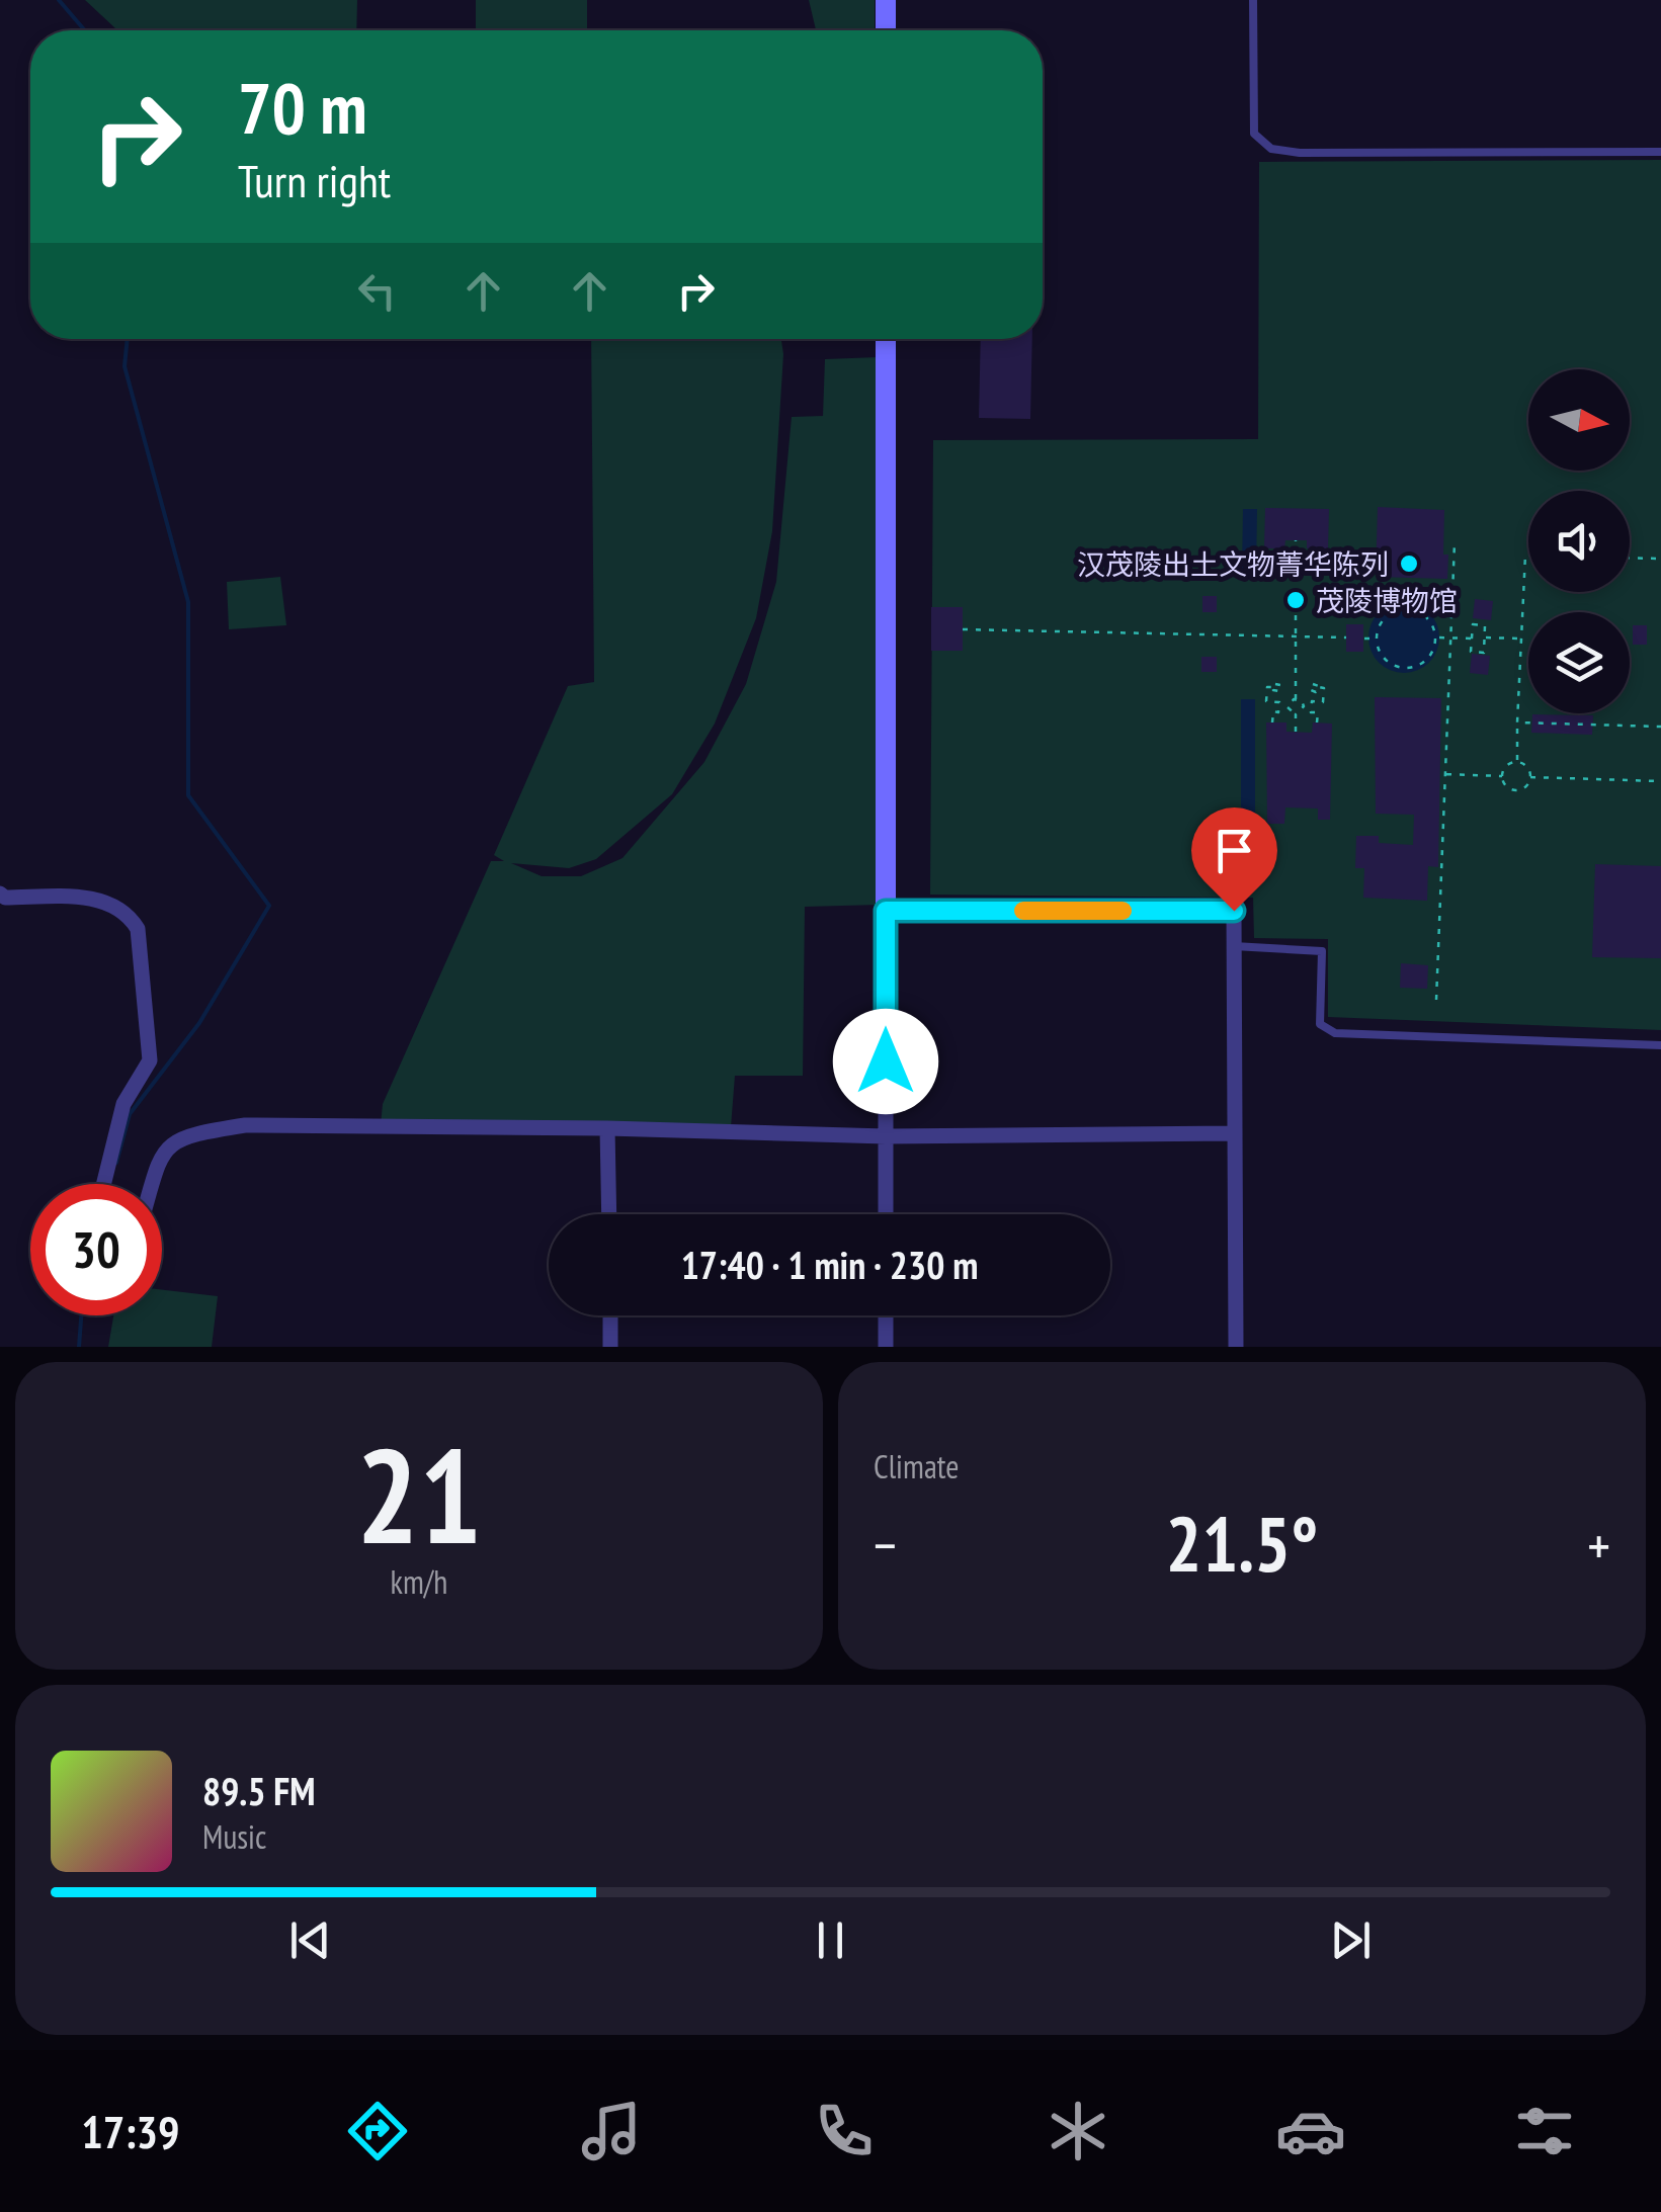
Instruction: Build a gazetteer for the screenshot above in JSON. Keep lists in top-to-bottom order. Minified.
{"places":["汉茂陵出土文物菁华陈列","茂陵博物馆"],"north":"right","page":{"turn":["70 m","Turn right"],"limit":"30","trip":"17:40 · 1 min · 230 m","tile":[["21","km/h"],"Climate"],"heat":["−","21.5°","+"],"song":["89.5 FM","Music"],"tabs":"17:39"}}
